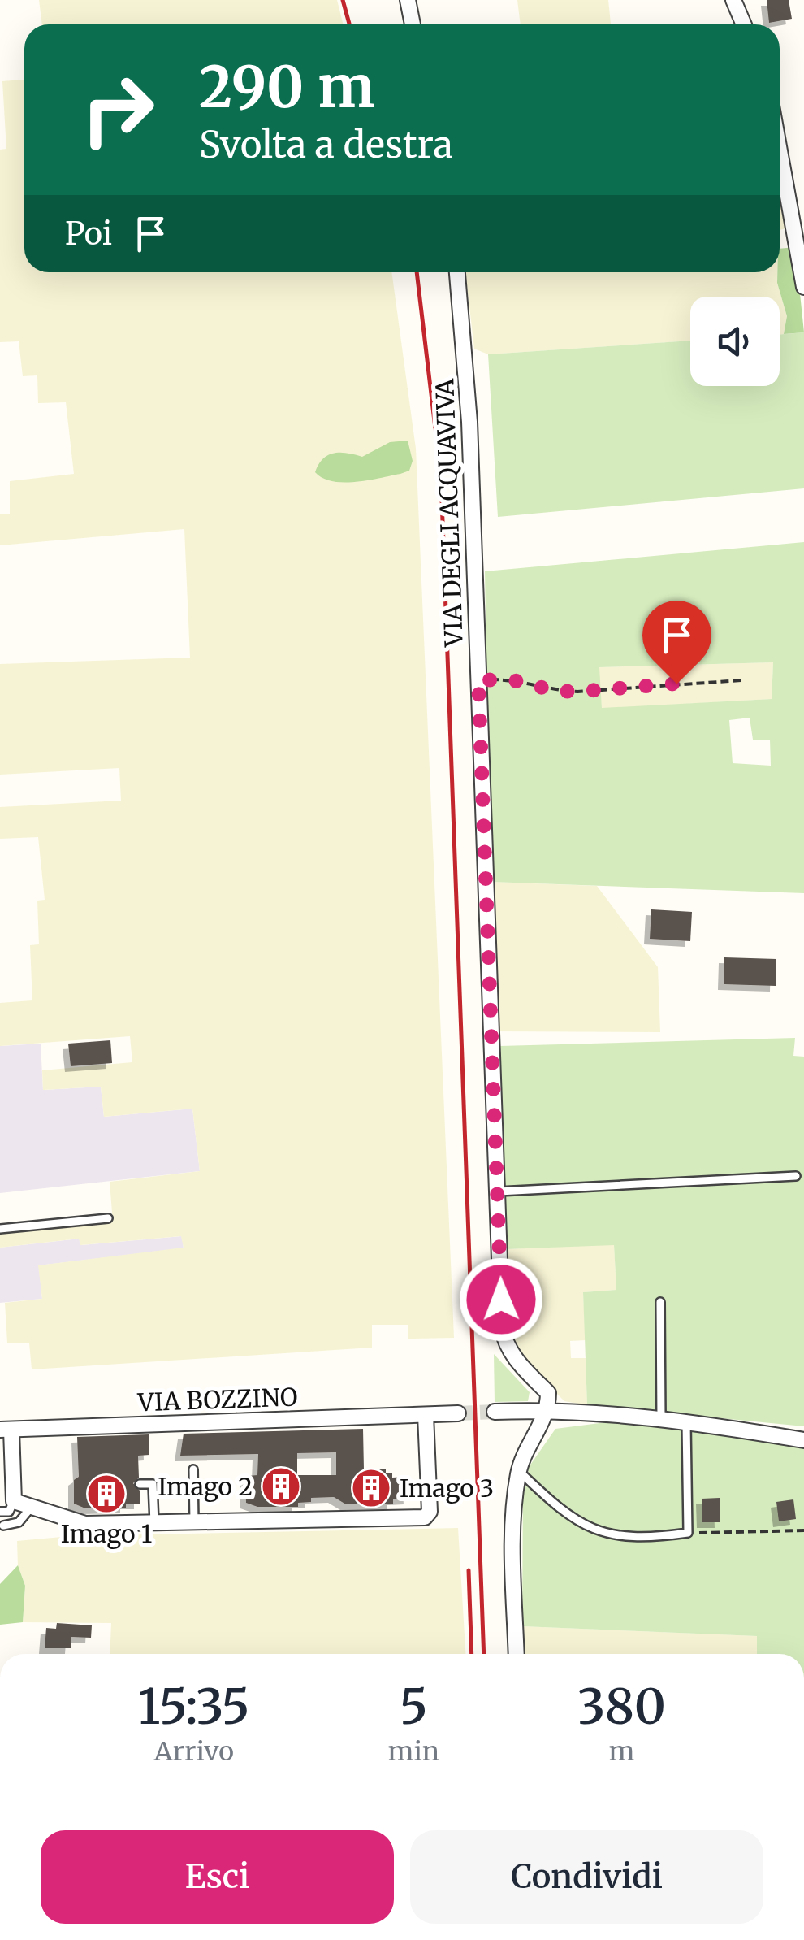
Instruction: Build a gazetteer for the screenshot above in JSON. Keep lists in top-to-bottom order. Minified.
{"streets":{"street":["VIA DEGLI ACQUAVIVA","VIA BOZZINO"]},"places":{"building":["Imago 2","Imago 3","Imago 1"]},"page":{"turn":["290 m","Svolta a destra"],"then":"Poi","eta":["15:35","Arrivo","5","min","380","m"],"buttons":["Esci","Condividi"]}}
